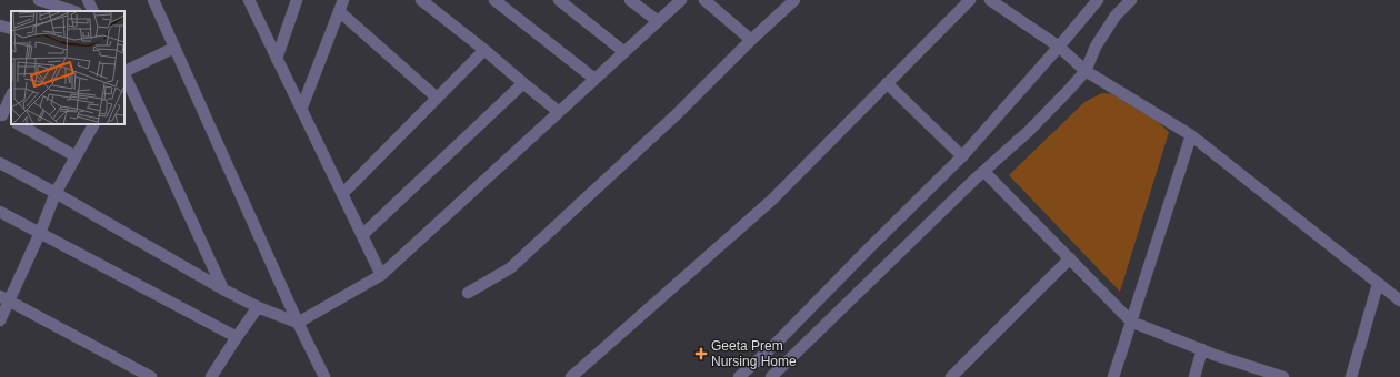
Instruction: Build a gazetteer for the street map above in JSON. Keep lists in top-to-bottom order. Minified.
{"places":{"health":["Geeta Prem Nursing Home"]}}
